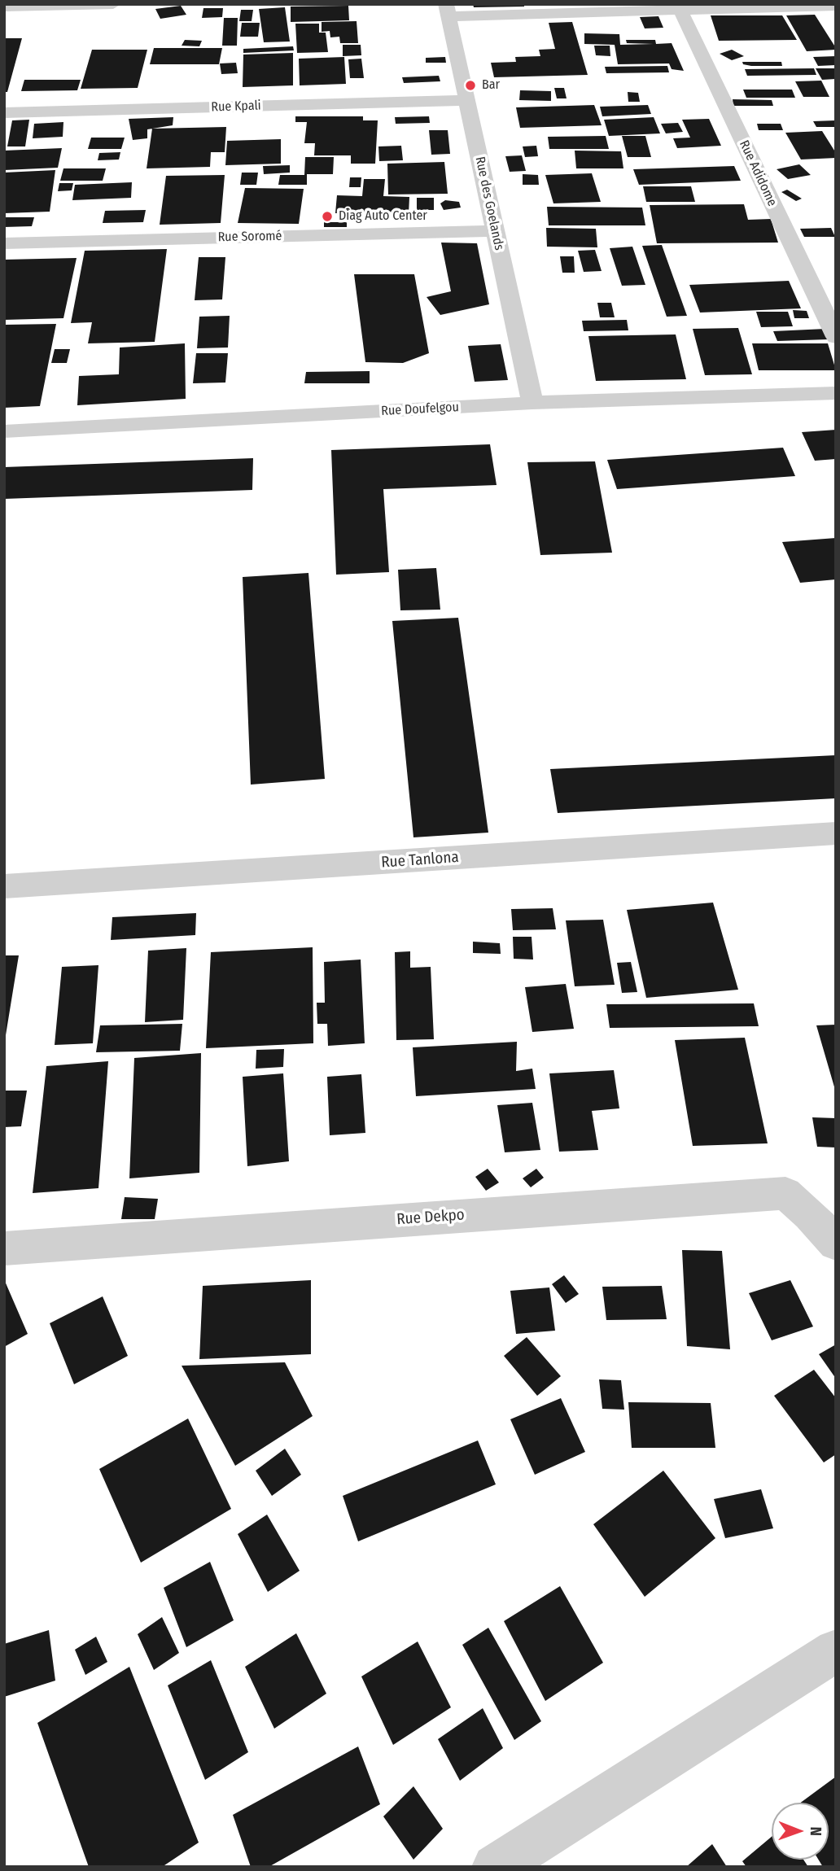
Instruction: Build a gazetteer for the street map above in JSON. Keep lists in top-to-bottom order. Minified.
{"streets":{"street":["Rue Kpali","Rue Adidome","Rue des Goelands","Rue Soromé","Rue Doufelgou","Rue Tanlona","Rue Dekpo"]},"crossings":[["Rue Kpali","Rue des Goelands"],["Rue des Goelands","Rue Soromé"],["Rue des Goelands","Rue Doufelgou"]],"places":["Bar","Diag Auto Center"],"north":"right"}
